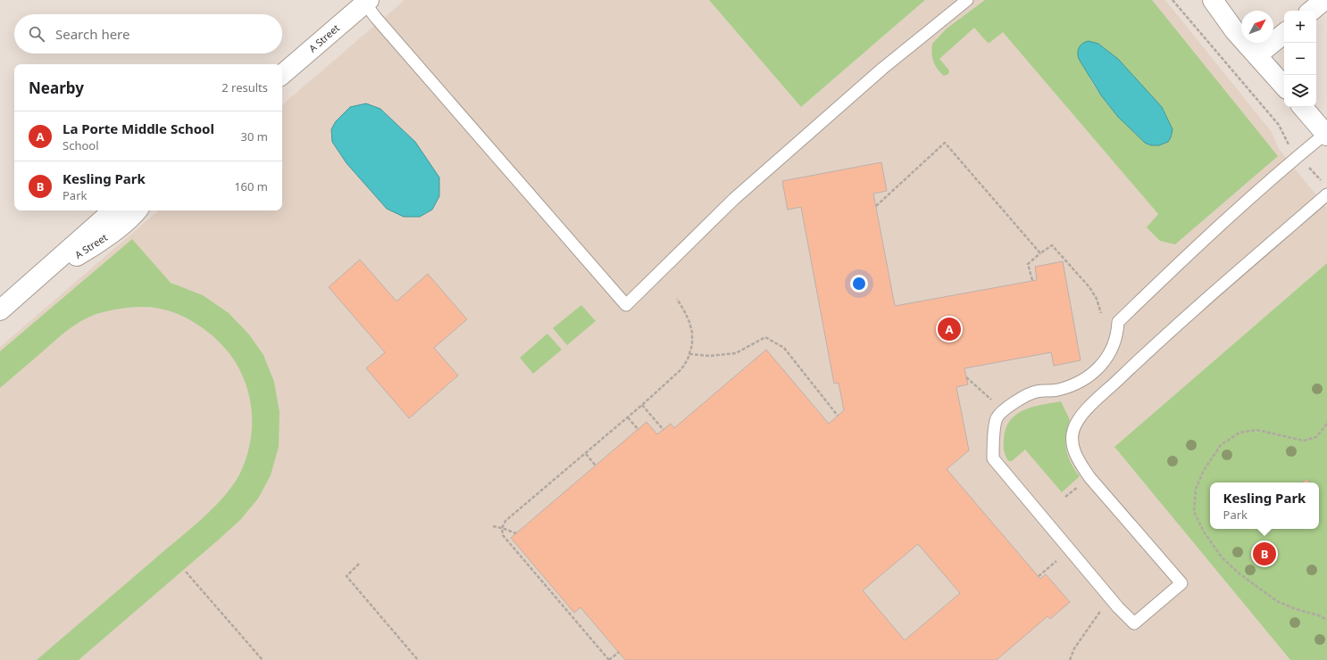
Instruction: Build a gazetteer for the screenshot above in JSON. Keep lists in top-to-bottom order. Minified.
{"streets":{"street":["A Street"]},"north":"top right","page":{"map_buttons":["+","−"],"search":"Search here","heading":["Nearby","2 results"],"list":[{"mark":"A","name":"La Porte Middle School","note":"School","value":"30 m"},{"mark":"B","name":"Kesling Park","note":"Park","value":"160 m"}],"pins":["A","B"],"popup":["Kesling Park","Park"]}}
